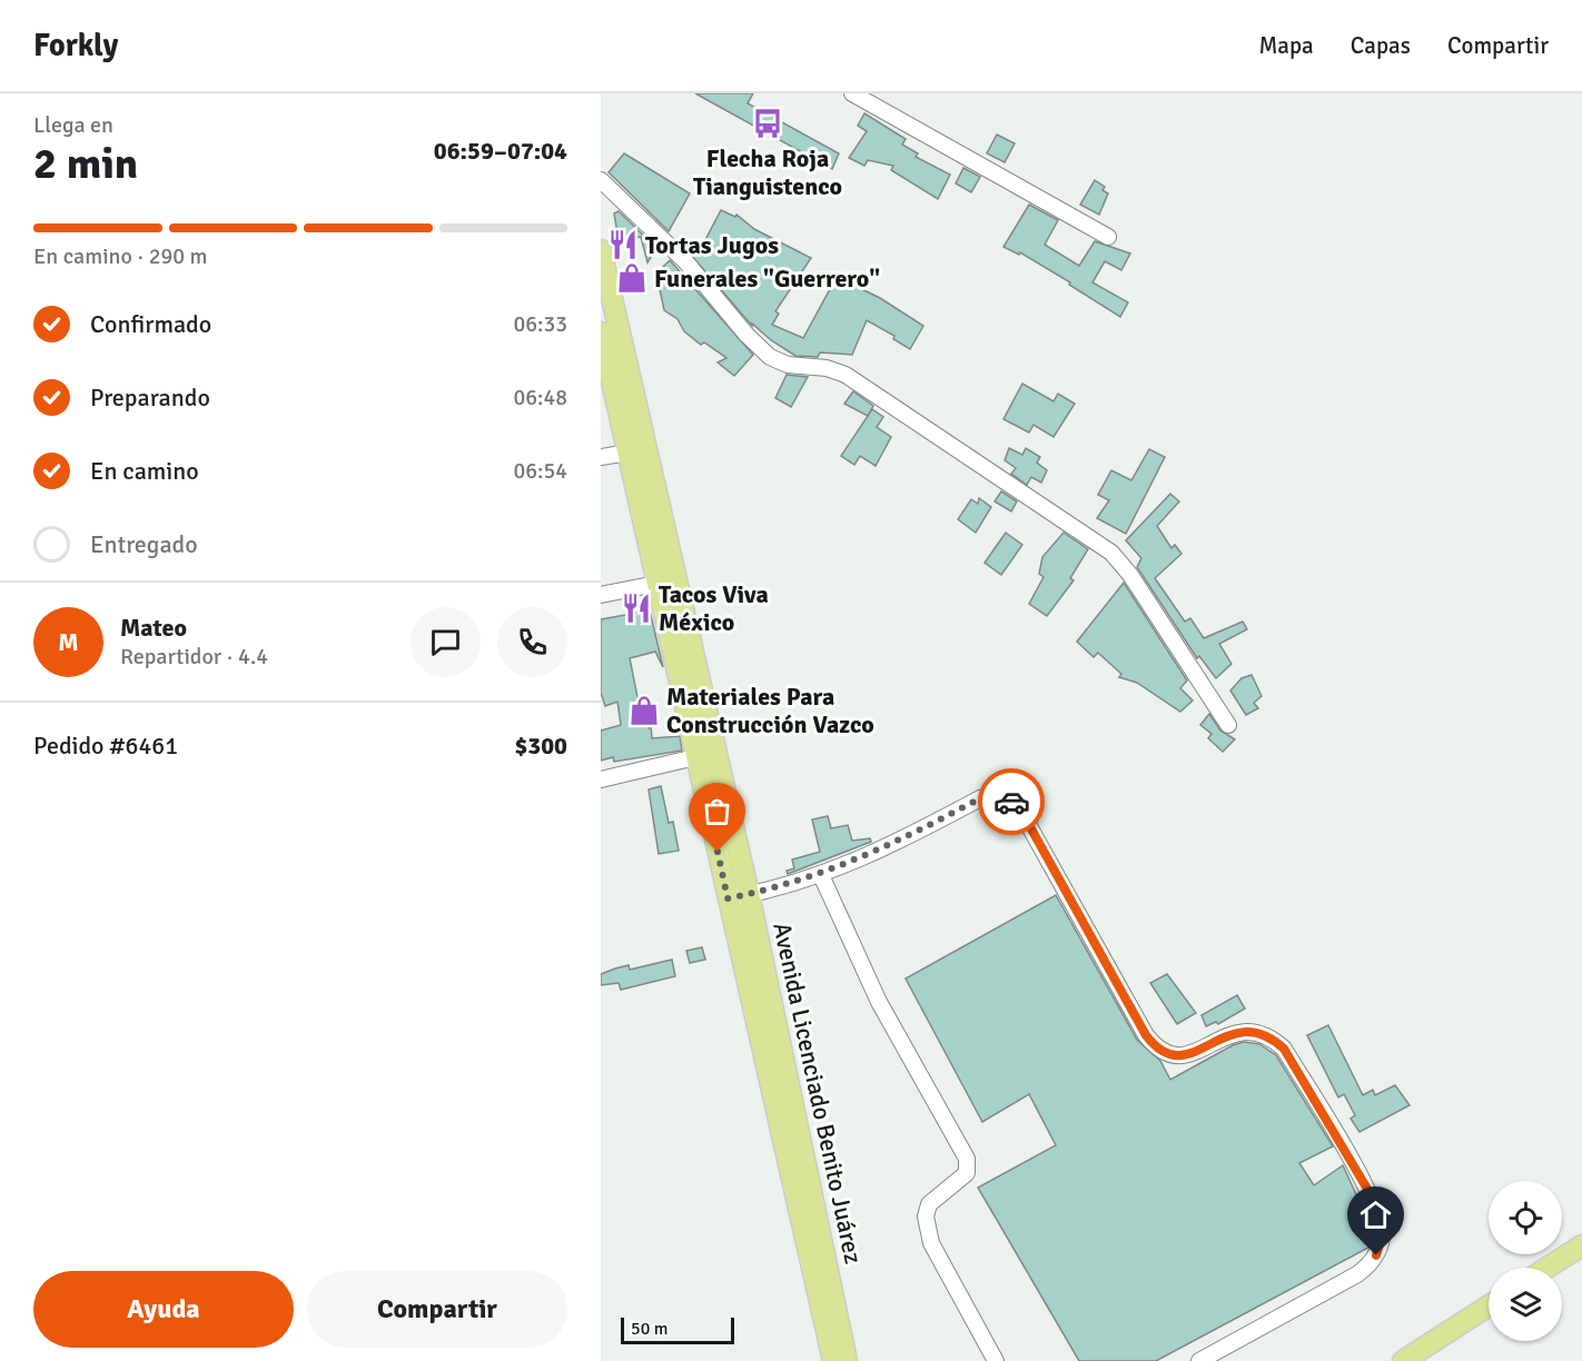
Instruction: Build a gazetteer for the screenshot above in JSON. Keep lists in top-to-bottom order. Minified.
{"streets":{"main road":["Avenida Licenciado Benito Juárez"]},"places":{"bus stop":["Flecha Roja Tianguistenco"],"restaurant":["Tortas Jugos","Tacos Viva México"],"shop":["Funerales \"Guerrero\"","Materiales Para Construcción Vazco"]},"scale_bar":"50 m","page":{"header":"Forkly","nav":["Mapa","Capas","Compartir"],"heading":["2 min","Llega en","06:59–07:04"],"panel":["Mateo","Repartidor · 4.4","Pedido #6461","$300"],"bar":"En camino · 290 m","list":[["Confirmado","06:33"],["Preparando","06:48"],["En camino","06:54"],"Entregado"],"round":"M","buttons":["Ayuda","Compartir"],"scale":"50 m"}}
